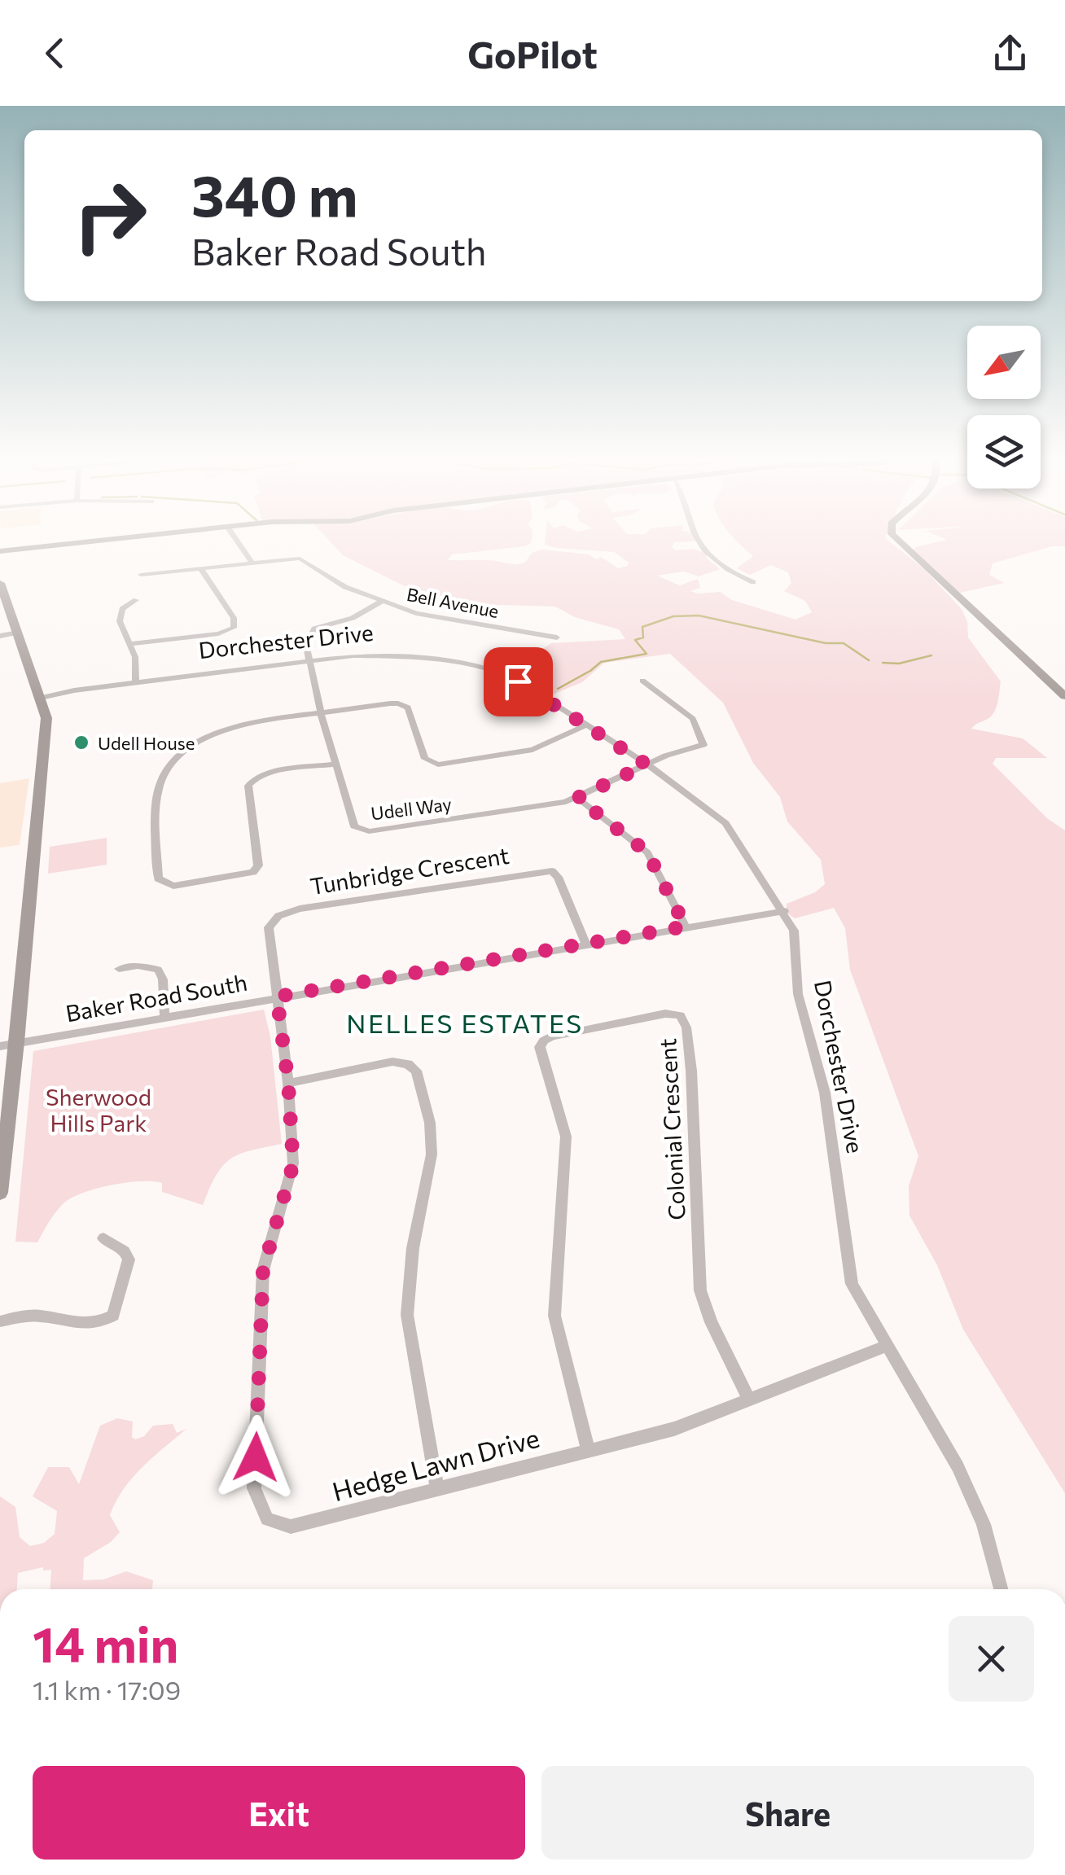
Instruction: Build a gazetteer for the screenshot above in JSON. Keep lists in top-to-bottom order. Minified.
{"streets":{"street":["Bell Avenue","Dorchester Drive","Udell Way","Tunbridge Crescent","Baker Road South","Colonial Crescent","Hedge Lawn Drive"]},"crossings":[["Dorchester Drive","Udell Way"],["Dorchester Drive","Baker Road South"],["Dorchester Drive","Hedge Lawn Drive"],["Tunbridge Crescent","Baker Road South"],["Tunbridge Crescent","Hedge Lawn Drive"],["Baker Road South","Hedge Lawn Drive"],["Colonial Crescent","Hedge Lawn Drive"]],"districts":["NELLES ESTATES"],"parks":["Sherwood Hills Park"],"places":["Udell House"],"north":"bottom left","page":{"header":"GoPilot","turn":["340 m","Baker Road South"],"heading":["14 min","1.1 km · 17:09"],"buttons":["Exit","Share"]}}
